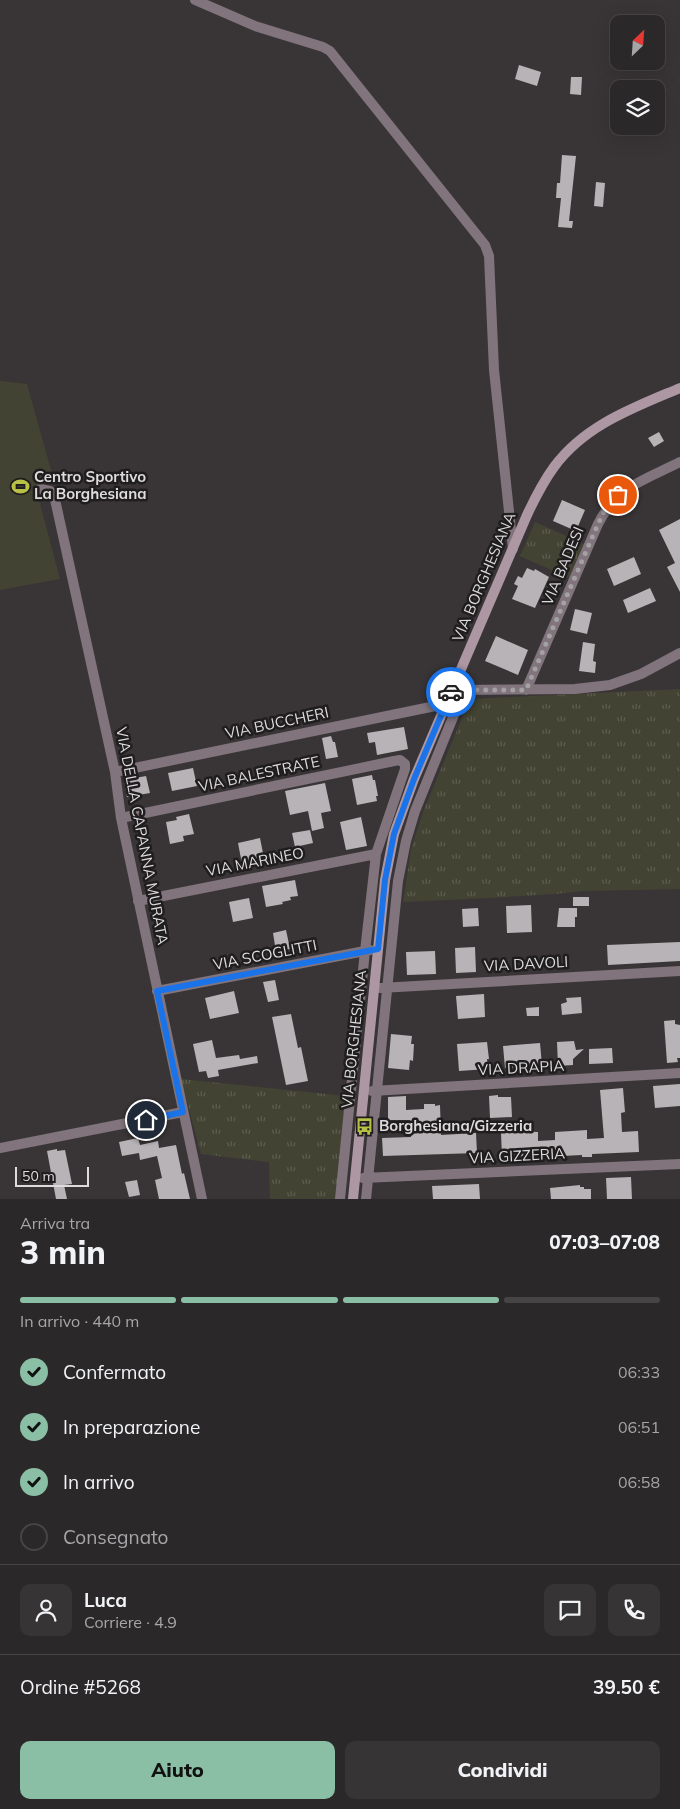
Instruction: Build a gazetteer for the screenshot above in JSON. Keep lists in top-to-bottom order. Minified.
{"streets":{"street":["VIA BADESI","VIA BORGHESIANA","VIA BUCCHERI","VIA BALESTRATE","VIA DELLA CAPANNA MURATA","VIA MARINEO","VIA SCOGLITTI","VIA DAVOLI","VIA DRAPIA","VIA GIZZERIA"]},"crossings":[["VIA BORGHESIANA","VIA BUCCHERI"],["VIA BORGHESIANA","VIA BALESTRATE"],["VIA BORGHESIANA","VIA MARINEO"],["VIA BORGHESIANA","VIA SCOGLITTI"],["VIA BORGHESIANA","VIA DAVOLI"],["VIA BORGHESIANA","VIA DRAPIA"],["VIA BORGHESIANA","VIA GIZZERIA"],["VIA BUCCHERI","VIA DELLA CAPANNA MURATA"],["VIA BALESTRATE","VIA DELLA CAPANNA MURATA"],["VIA DELLA CAPANNA MURATA","VIA MARINEO"],["VIA DELLA CAPANNA MURATA","VIA SCOGLITTI"]],"places":{"sports":["Centro Sportivo La Borghesiana"],"bus stop":["Borghesiana/Gizzeria"]},"scale_bar":"50 m","north":"top right","page":{"scale":"50 m","heading":["3 min","Arriva tra","07:03–07:08"],"panel":["Luca","Corriere · 4.9","Ordine #5268","39.50 €"],"bar":"In arrivo · 440 m","list":[["Confermato","06:33"],["In preparazione","06:51"],["In arrivo","06:58"],"Consegnato"],"buttons":["Aiuto","Condividi"]}}
